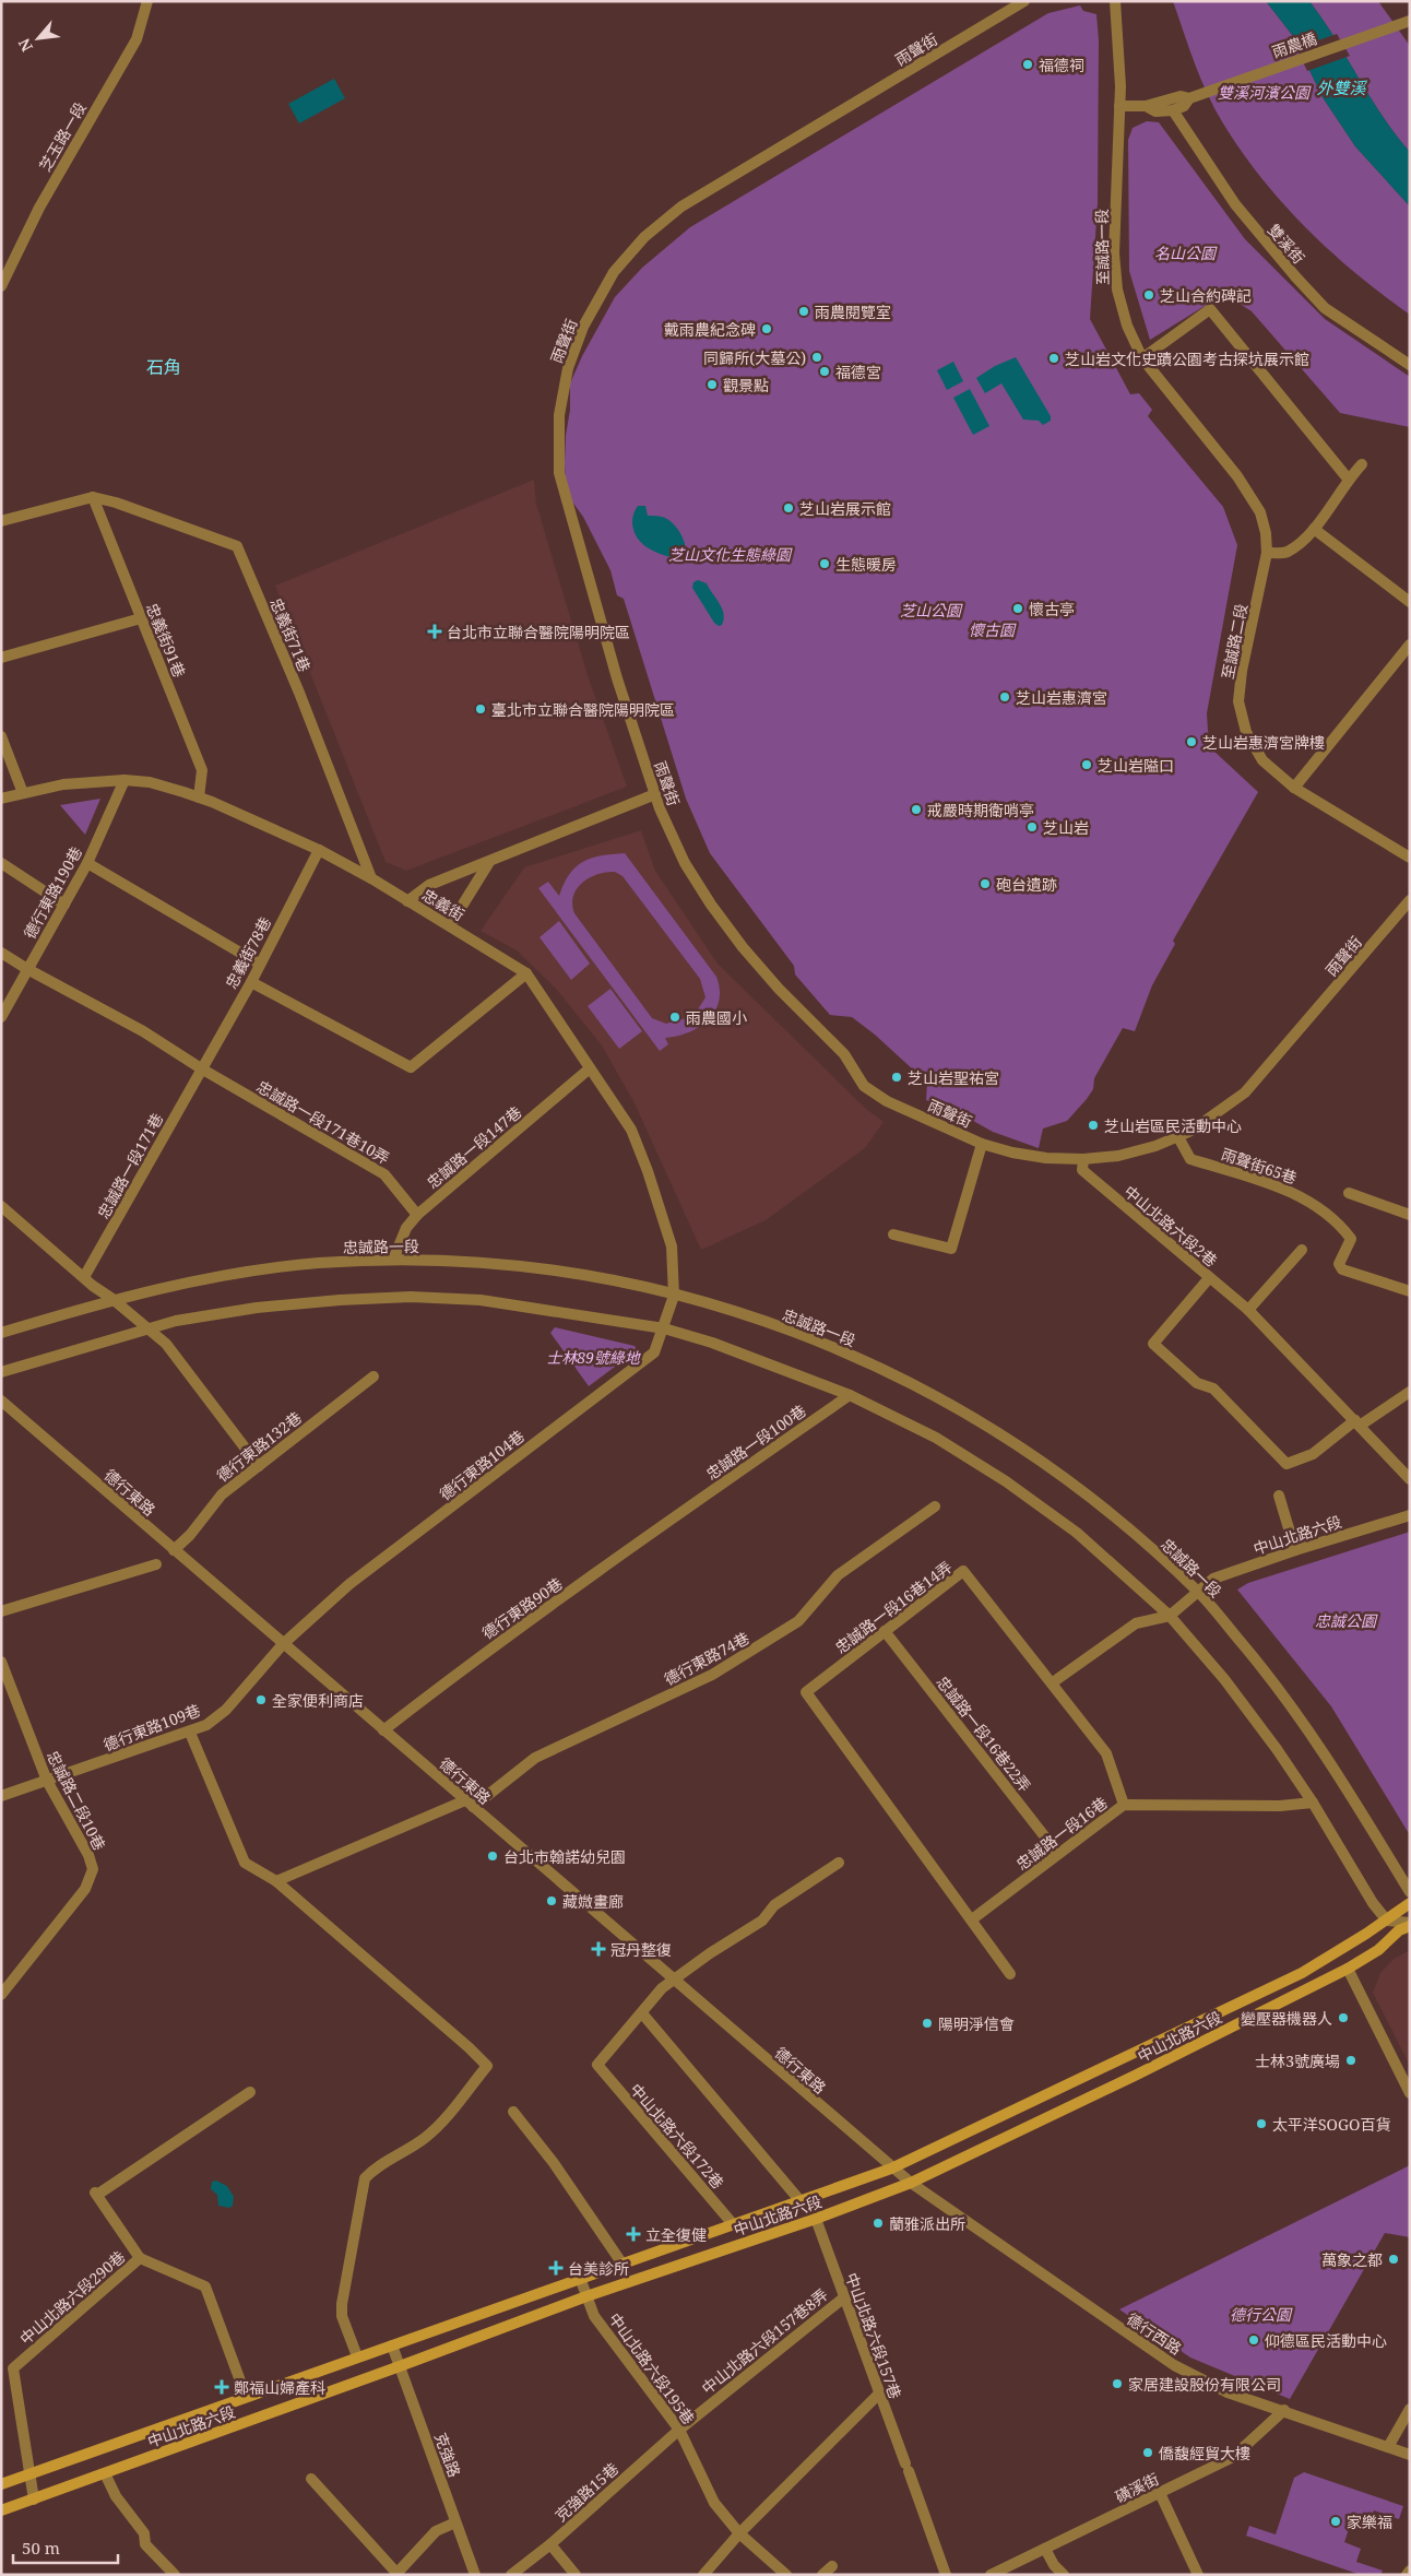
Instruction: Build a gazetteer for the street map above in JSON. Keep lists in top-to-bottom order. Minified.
{"streets":{"main road":["中山北路六段"],"street":["雨農橋","雨聲街","芝玉路一段","雙溪街","至誠路一段","忠義街71巷","忠義街91巷","至誠路二段","德行東路190巷","忠義街","忠義街78巷","忠誠路一段171巷10弄","忠誠路一段147巷","忠誠路一段171巷","雨聲街65巷","中山北路六段2巷","忠誠路一段","忠誠路一段100巷","德行東路132巷","德行東路104巷","德行東路","忠誠路一段16巷14弄","德行東路90巷","德行東路74巷","德行東路109巷","忠誠路一段16巷22弄","忠誠路二段10巷","忠誠路一段16巷","中山北路六段172巷","中山北路六段290巷","德行西路","中山北路六段157巷","中山北路六段157巷8弄","中山北路六段195巷","克強路","磺溪街","克強路15巷"]},"crossings":[["雨聲街","雨聲街65巷"],["雨聲街","中山北路六段2巷"],["至誠路一段","至誠路二段"],["忠義街71巷","忠義街91巷"],["忠義街71巷","忠義街"],["忠義街91巷","忠義街"],["德行東路190巷","忠義街"],["德行東路190巷","忠誠路一段171巷10弄"],["忠義街","忠義街78巷"],["忠義街","忠誠路一段147巷"],["忠義街","忠誠路一段"],["忠義街","德行東路104巷"],["忠義街78巷","忠誠路一段171巷10弄"],["忠義街78巷","忠誠路一段171巷"],["忠誠路一段171巷10弄","忠誠路一段147巷"],["忠誠路一段171巷10弄","忠誠路一段171巷"],["忠誠路一段147巷","忠誠路一段"],["忠誠路一段","德行東路104巷"],["忠誠路一段","中山北路六段"],["忠誠路一段100巷","德行東路90巷"],["德行東路132巷","德行東路"],["德行東路104巷","德行東路"],["德行東路104巷","德行東路109巷"],["德行東路","中山北路六段"],["德行東路","德行東路90巷"],["德行東路","德行東路74巷"],["德行東路","德行東路109巷"],["德行東路","德行西路"],["中山北路六段","中山北路六段172巷"],["中山北路六段","中山北路六段290巷"],["中山北路六段","德行西路"],["中山北路六段","中山北路六段157巷"],["中山北路六段","中山北路六段195巷"],["中山北路六段","克強路"],["忠誠路一段16巷14弄","忠誠路一段16巷22弄"],["忠誠路一段16巷14弄","忠誠路一段16巷"],["德行東路109巷","忠誠路二段10巷"],["忠誠路一段16巷22弄","忠誠路一段16巷"],["德行西路","磺溪街"],["中山北路六段157巷","中山北路六段157巷8弄"],["中山北路六段157巷8弄","中山北路六段195巷"],["中山北路六段157巷8弄","克強路15巷"],["中山北路六段195巷","克強路15巷"]],"districts":["石角"],"water":["外雙溪"],"parks":["雙溪河濱公園","名山公園","芝山文化生態綠園","芝山公園","懷古園","士林89號綠地","忠誠公園","德行公園"],"places":{"other":["福德祠","芝山合約碑記","雨農閱覽室","戴雨農紀念碑","同歸所(大墓公)","芝山岩文化史蹟公園考古探坑展示館","福德宮","觀景點","芝山岩展示館","生態暖房","懷古亭","芝山岩惠濟宮","臺北市立聯合醫院陽明院區","芝山岩惠濟宮牌樓","芝山岩隘口","戒嚴時期衛哨亭","芝山岩","砲台遺跡","雨農國小","芝山岩聖祐宮","芝山岩區民活動中心","全家便利商店","台北市翰諾幼兒園","藏媺畫廊","變壓器機器人","陽明淨信會","士林3號廣場","太平洋SOGO百貨","蘭雅派出所","萬象之都","仰德區民活動中心","家居建設股份有限公司","僑馥經貿大樓","家樂福"],"health":["台北市立聯合醫院陽明院區","冠丹整復","立全復健","台美診所","鄭福山婦產科"]},"scale_bar":"50 m","north":"bottom left"}
